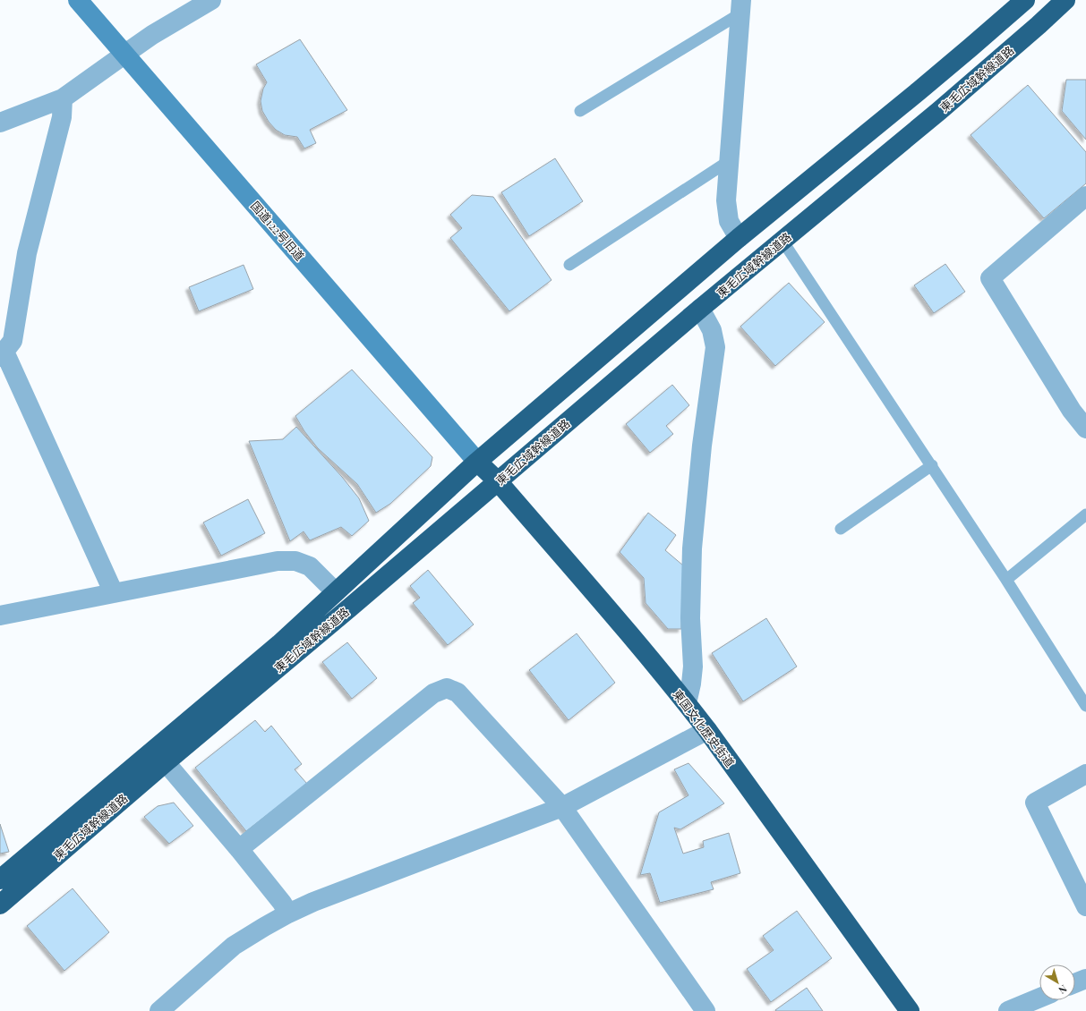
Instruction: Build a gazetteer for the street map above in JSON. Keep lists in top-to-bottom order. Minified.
{"streets":{"highway":["東毛広域幹線道路","東国文化歴史街道"],"street":["国道122号旧道"]},"crossings":[["東毛広域幹線道路","国道122号旧道"],["東毛広域幹線道路","東国文化歴史街道"],["国道122号旧道","東国文化歴史街道"]],"north":"bottom right"}
